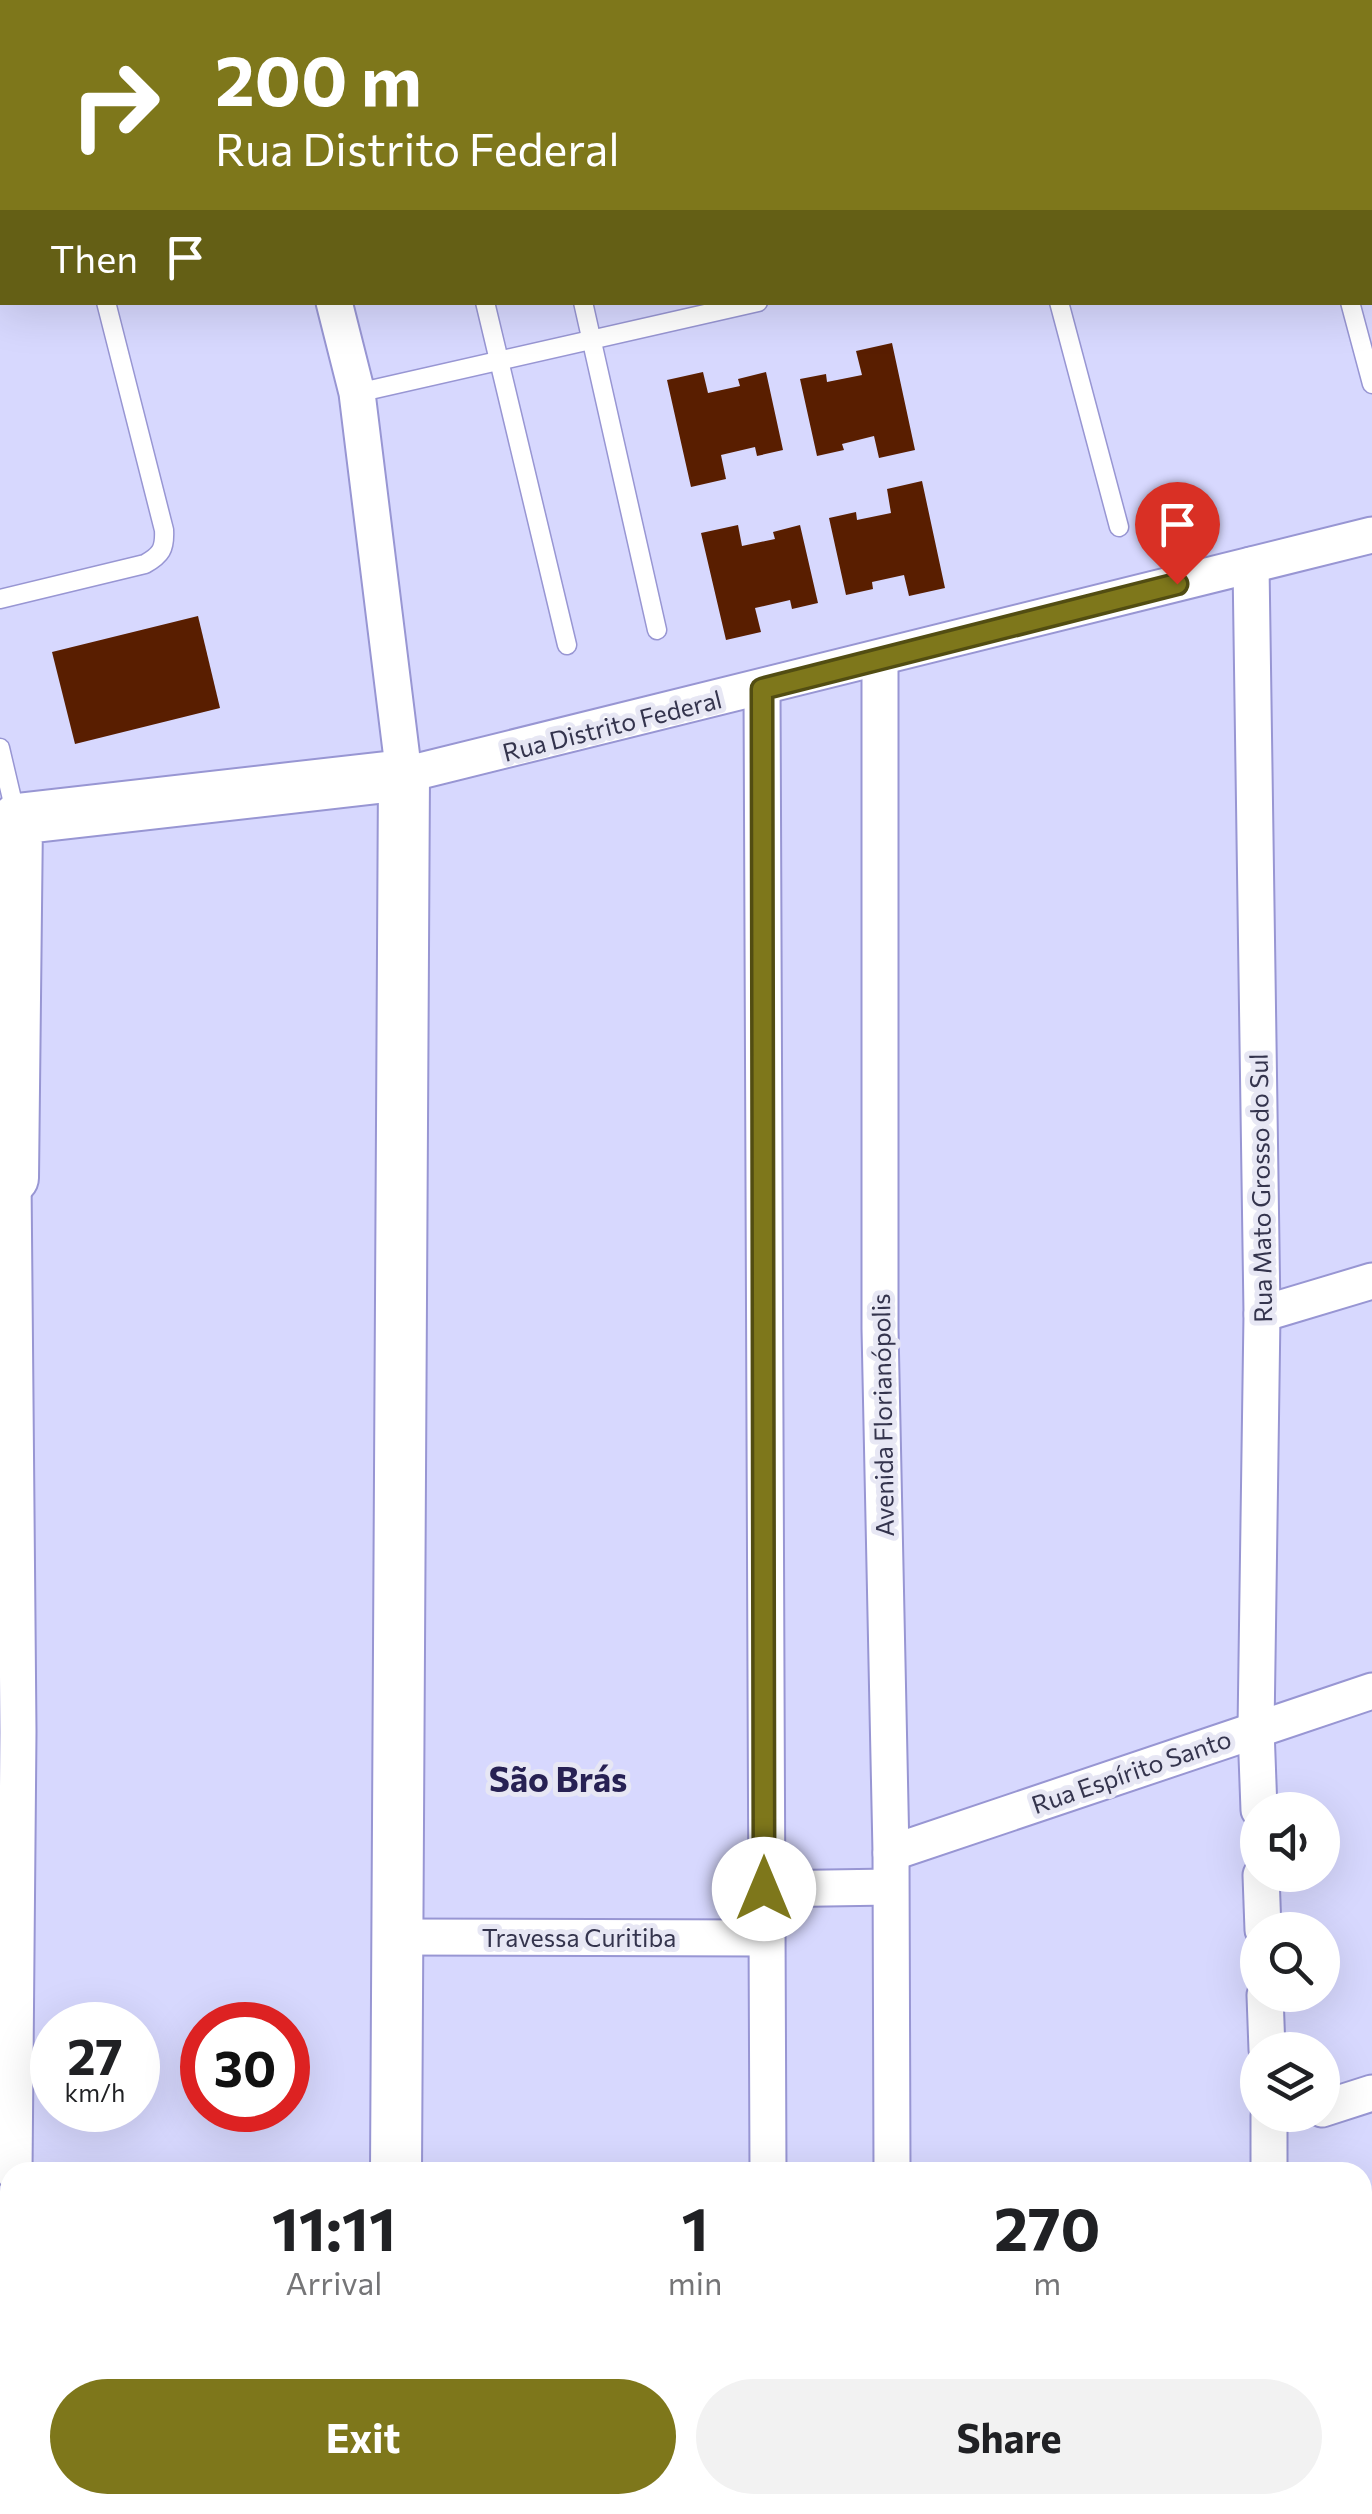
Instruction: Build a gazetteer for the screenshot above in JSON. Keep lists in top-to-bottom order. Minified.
{"streets":{"street":["Rua Distrito Federal","Rua Mato Grosso do Sul","Avenida Florianópolis","Rua Espírito Santo","Travessa Curitiba"]},"crossings":[["Rua Distrito Federal","Rua Mato Grosso do Sul"],["Rua Distrito Federal","Avenida Florianópolis"],["Rua Mato Grosso do Sul","Rua Espírito Santo"],["Avenida Florianópolis","Rua Espírito Santo"]],"districts":["São Brás"],"page":{"turn":["200 m","Rua Distrito Federal"],"then":"Then","speed":"27 km/h","limit":"30","eta":["11:11","Arrival","1","min","270","m"],"buttons":["Exit","Share"]}}
